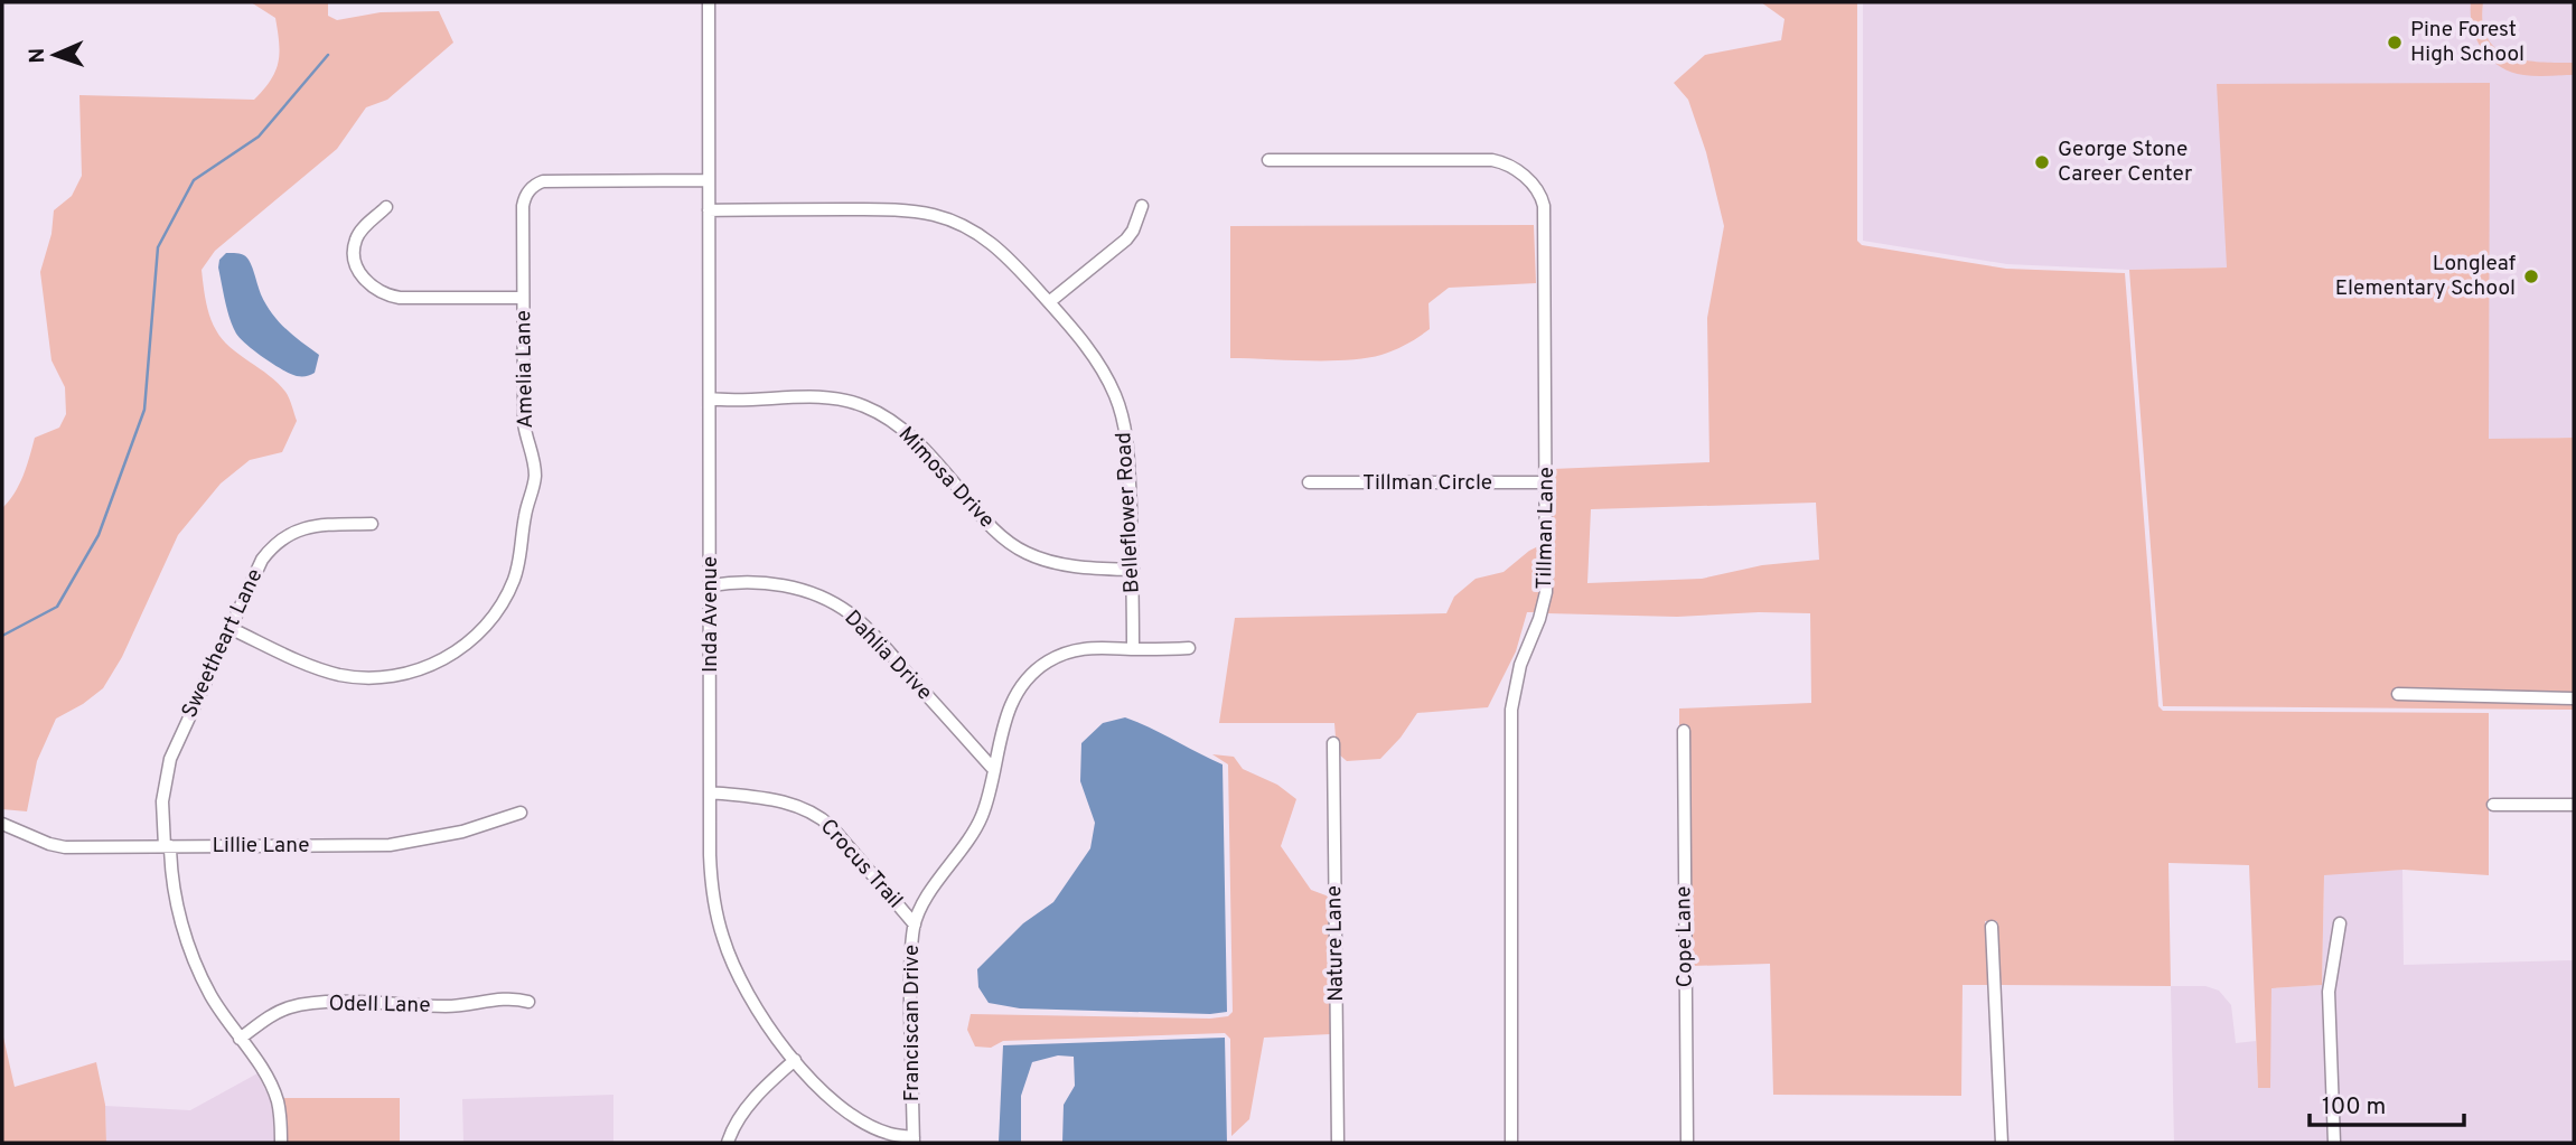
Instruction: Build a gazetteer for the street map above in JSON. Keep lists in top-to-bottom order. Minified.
{"streets":{"street":["Amelia Lane","Mimosa Drive","Tillman Circle","Belleflower Road","Tillman Lane","Inda Avenue","Sweetheart Lane","Dahlia Drive","Lillie Lane","Crocus Trail","Cope Lane","Nature Lane","Odell Lane","Franciscan Drive"]},"crossings":[["Amelia Lane","Inda Avenue"],["Amelia Lane","Sweetheart Lane"],["Mimosa Drive","Belleflower Road"],["Mimosa Drive","Inda Avenue"],["Tillman Circle","Tillman Lane"],["Belleflower Road","Inda Avenue"],["Belleflower Road","Franciscan Drive"],["Inda Avenue","Dahlia Drive"],["Inda Avenue","Crocus Trail"],["Inda Avenue","Franciscan Drive"],["Sweetheart Lane","Lillie Lane"],["Sweetheart Lane","Odell Lane"],["Dahlia Drive","Franciscan Drive"],["Crocus Trail","Franciscan Drive"]],"places":["Pine Forest High School","George Stone Career Center","Longleaf Elementary School"],"scale_bar":"100 m","north":"left"}
